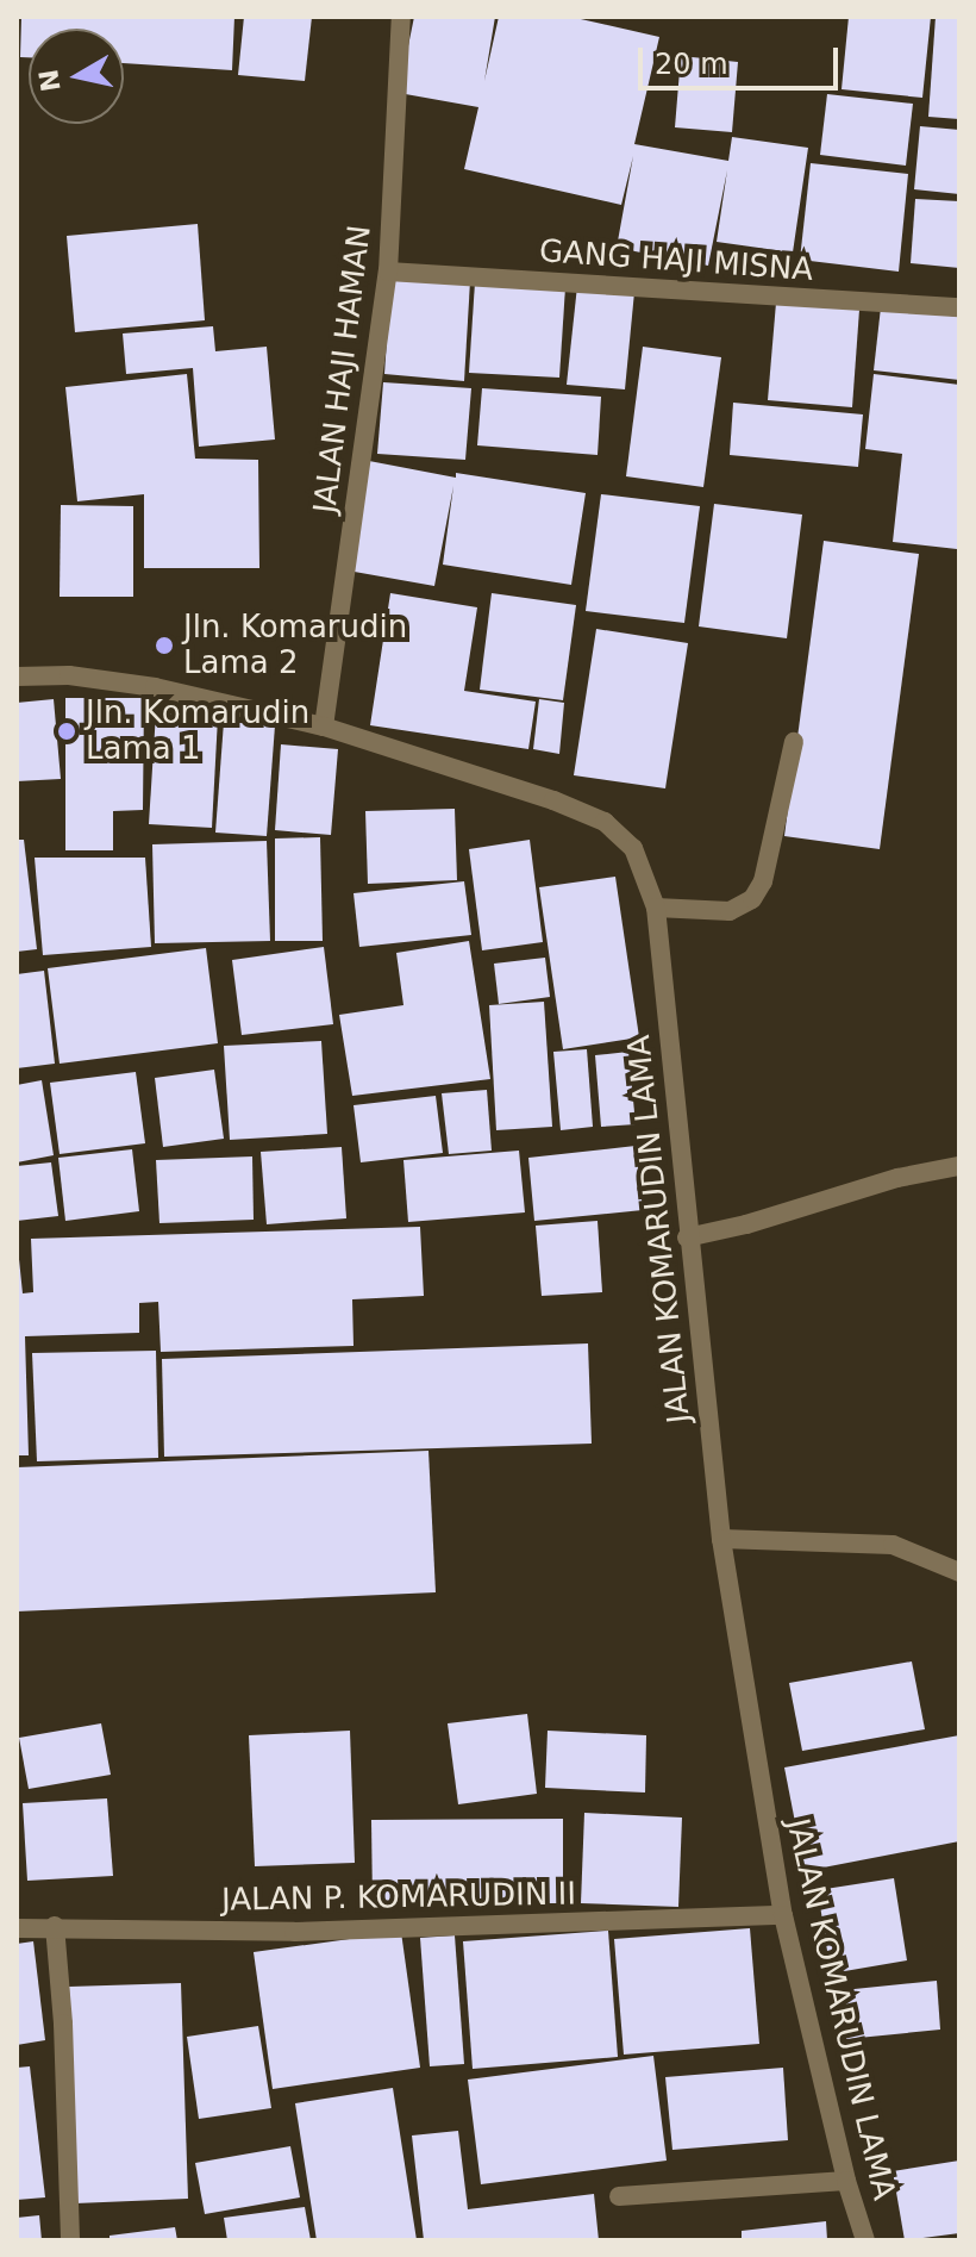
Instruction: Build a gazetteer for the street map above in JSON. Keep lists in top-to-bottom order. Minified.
{"streets":{"street":["GANG HAJI MISNA","JALAN HAJI HAMAN","JALAN KOMARUDIN LAMA","JALAN P. KOMARUDIN II"]},"crossings":[["GANG HAJI MISNA","JALAN HAJI HAMAN"],["JALAN HAJI HAMAN","JALAN KOMARUDIN LAMA"],["JALAN KOMARUDIN LAMA","JALAN P. KOMARUDIN II"]],"places":["Jln. Komarudin Lama 2","Jln. Komarudin Lama 1"],"scale_bar":"20 m","north":"left"}
